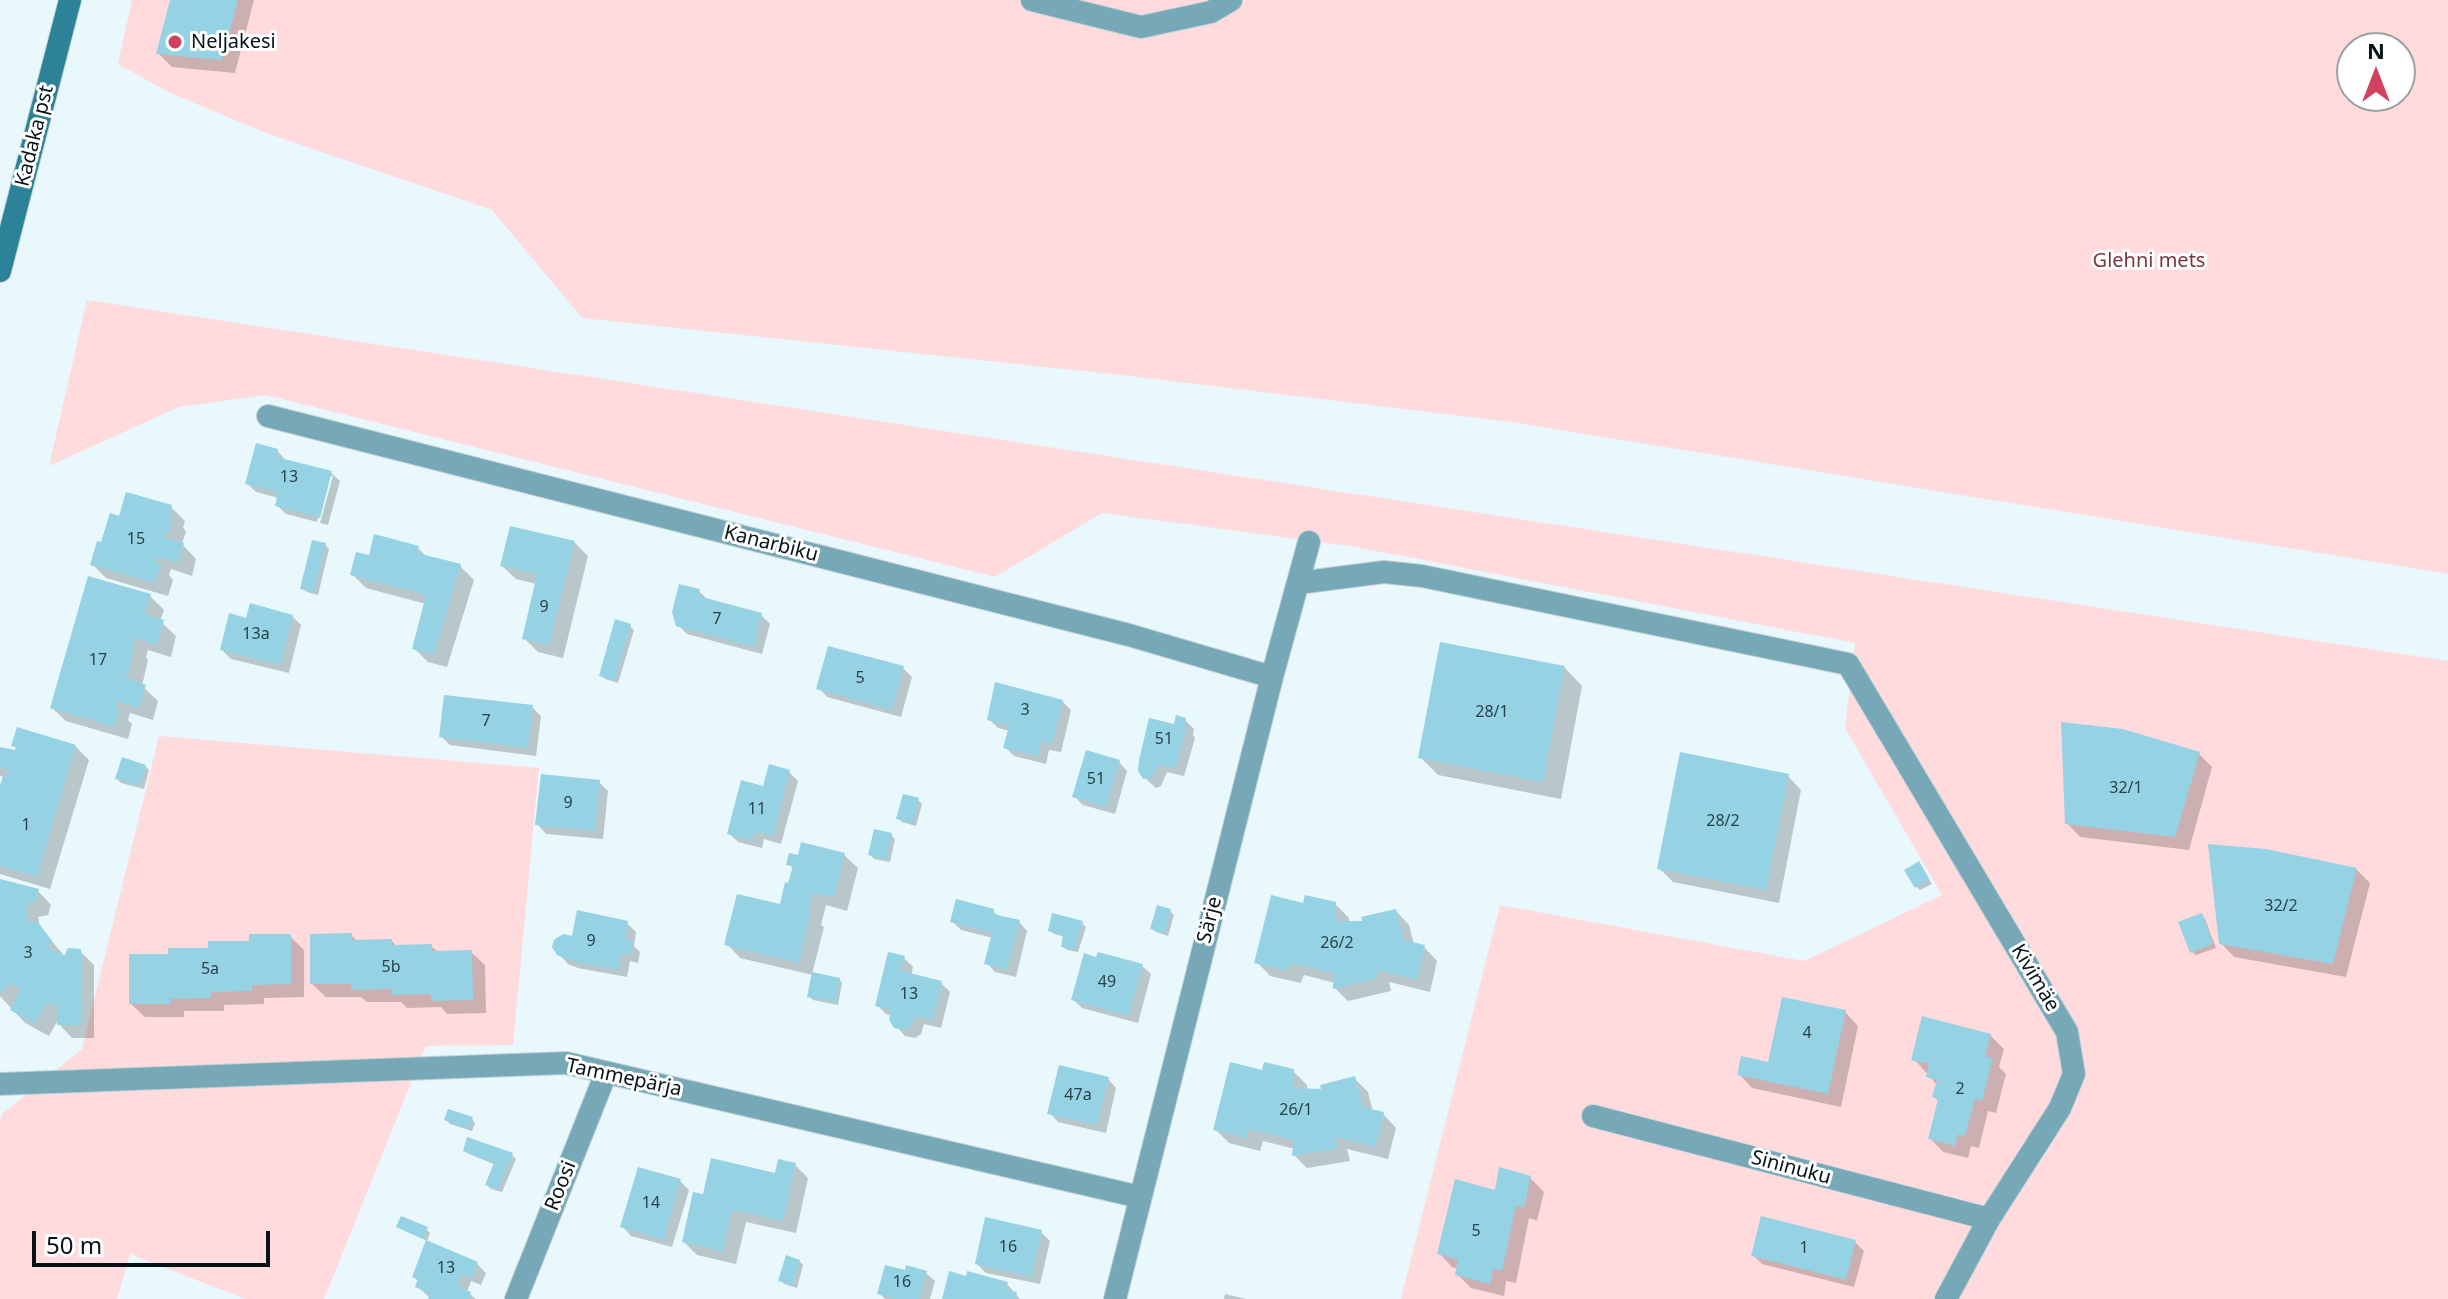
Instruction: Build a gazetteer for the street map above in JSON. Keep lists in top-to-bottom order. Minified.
{"streets":{"main road":["Kadaka pst"],"street":["Kanarbiku","Särje","Kivimäe","Tammepärja","Sininuku","Roosi"]},"crossings":[["Kanarbiku","Särje"],["Särje","Kivimäe"],["Särje","Tammepärja"],["Kivimäe","Sininuku"],["Tammepärja","Roosi"]],"parks":["Glehni mets"],"places":["Neljakesi"],"house_numbers":["13","15","9","7","13a","17","5","3","28/1","7","51","51","32/1","9","11","28/2","1","32/2","9","26/2","3","5b","5a","49","13","4","2","47a","26/1","14","5","16","1","13","16"],"scale_bar":"50 m","north":"top"}
